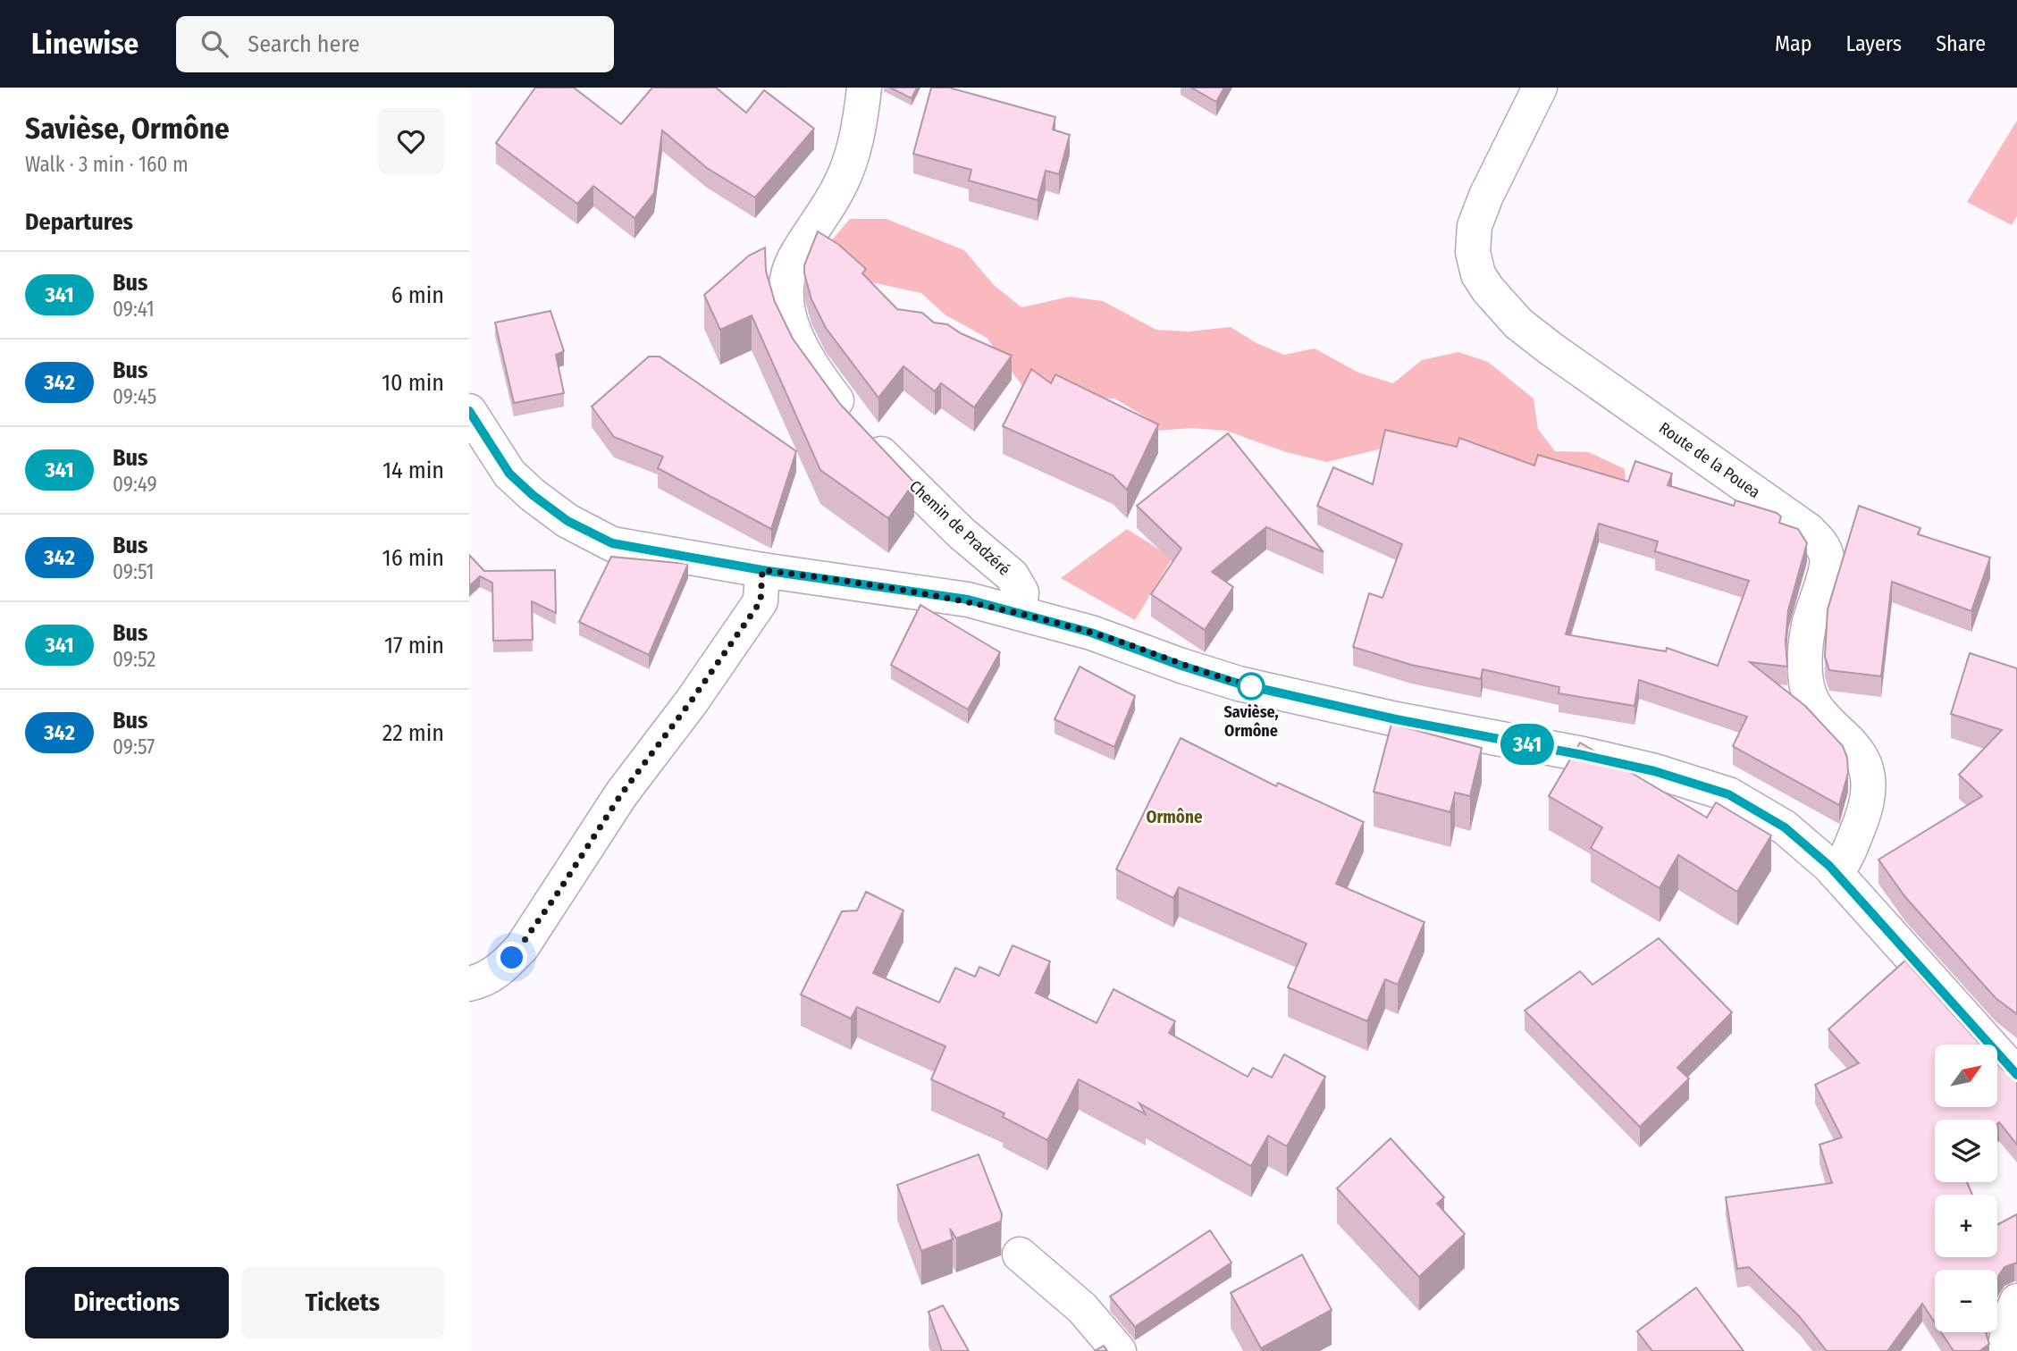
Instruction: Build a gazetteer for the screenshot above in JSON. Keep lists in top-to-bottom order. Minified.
{"streets":{"street":["Route de la Pouea","Chemin de Pradzéré"]},"districts":["Ormône"],"places":["Savièse, Ormône"],"lines":["bus line 341"],"north":"top right","page":{"header":"Linewise","search":"Search here","nav":["Map","Layers","Share"],"heading":[["Savièse, Ormône","Walk · 3 min · 160 m"],"Departures"],"on_map":"341","list":[{"mark":"341","name":"Bus","note":"09:41","value":"6 min"},{"mark":"342","name":"Bus","note":"09:45","value":"10 min"},{"mark":"341","name":"Bus","note":"09:49","value":"14 min"},{"mark":"342","name":"Bus","note":"09:51","value":"16 min"},{"mark":"341","name":"Bus","note":"09:52","value":"17 min"},{"mark":"342","name":"Bus","note":"09:57","value":"22 min"}],"map_buttons":["+","−"],"buttons":["Directions","Tickets"]}}
